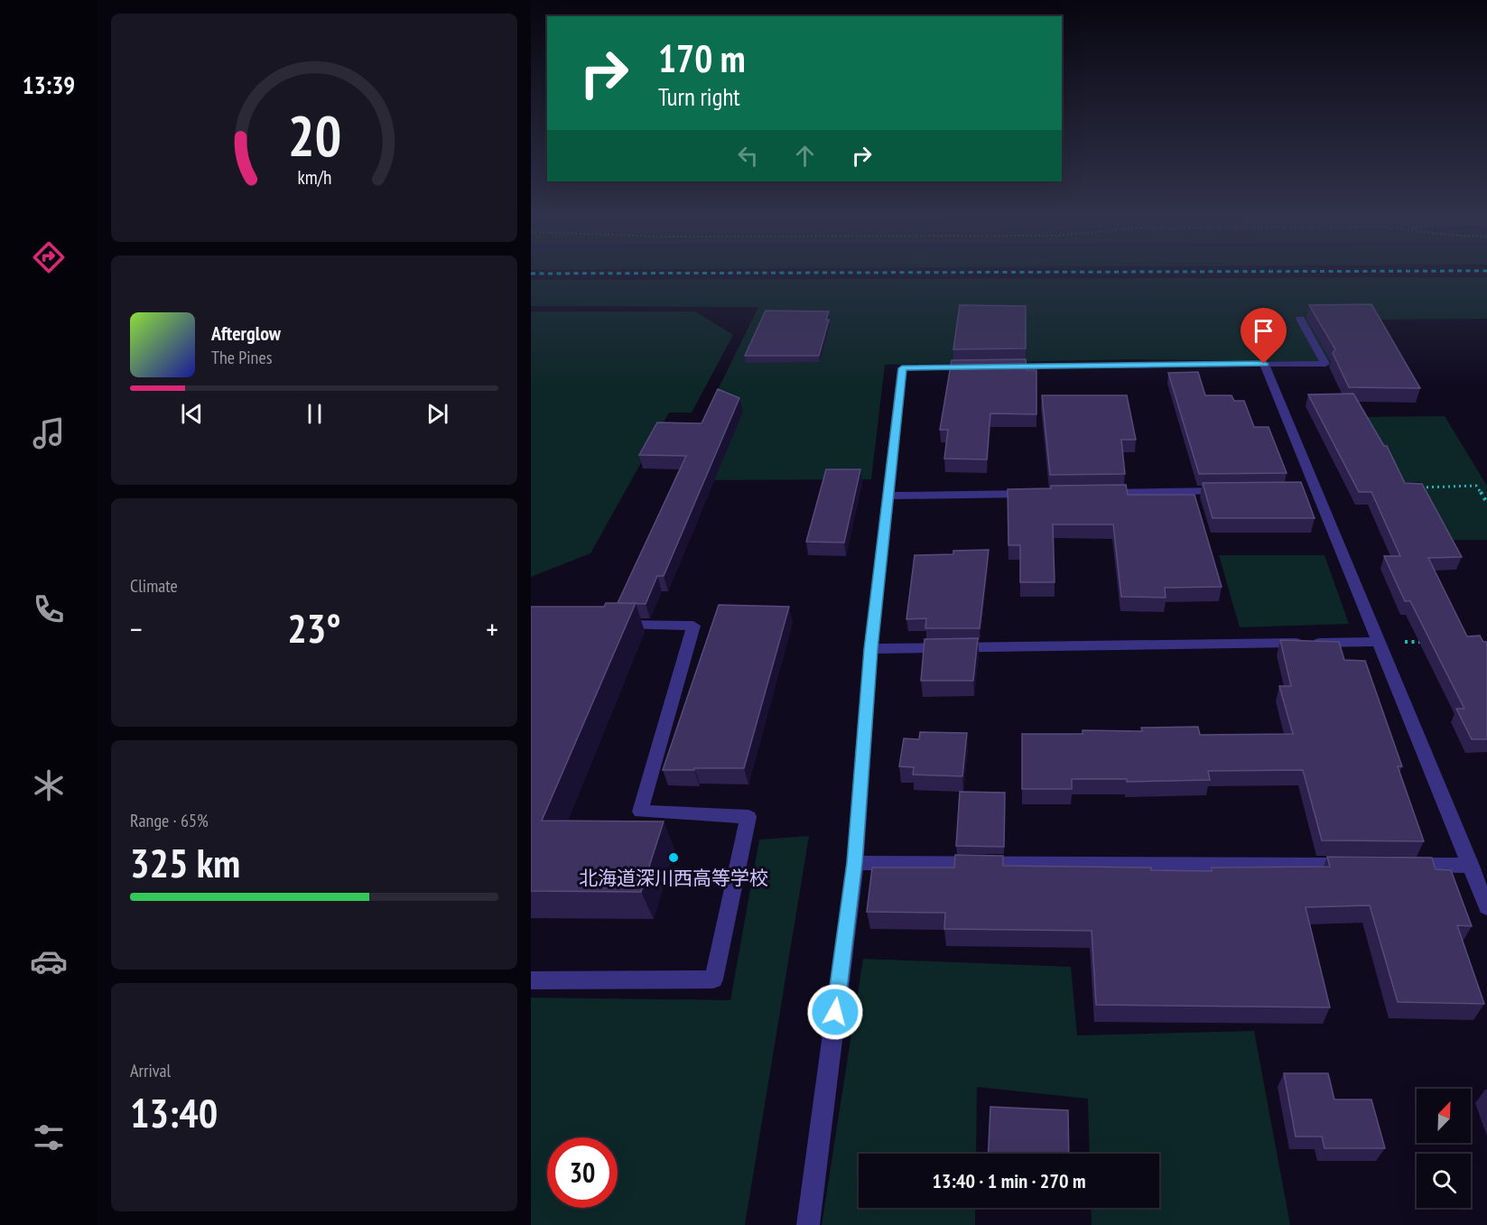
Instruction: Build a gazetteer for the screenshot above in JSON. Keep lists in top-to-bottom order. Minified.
{"places":["北海道深川西高等学校"],"north":"top right","page":{"tabs":"13:39","turn":["170 m","Turn right"],"song":["Afterglow","The Pines"],"tile":["Climate",["Range · 65%","325 km"],["Arrival","13:40"]],"heat":["−","23°","+"],"limit":"30","trip":"13:40 · 1 min · 270 m","gauge":["20","km/h"]}}
